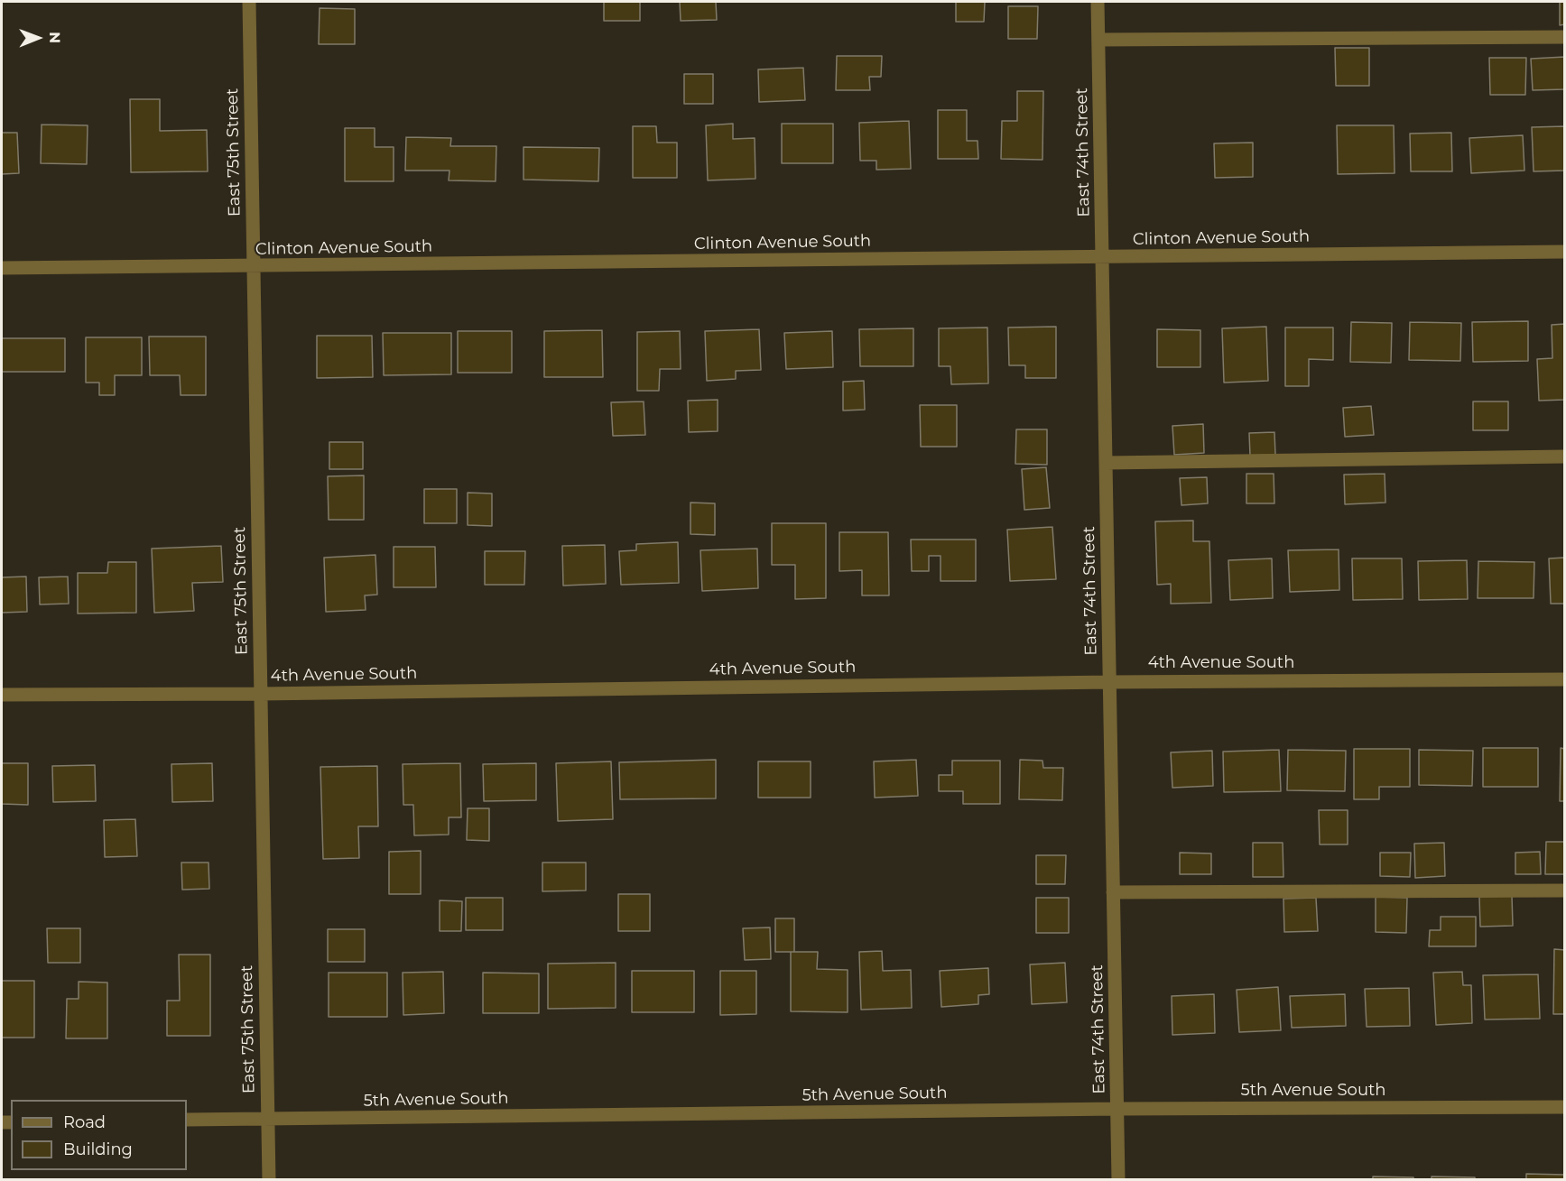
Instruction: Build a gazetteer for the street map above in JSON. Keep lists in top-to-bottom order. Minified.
{"streets":{"street":["East 75th Street","East 74th Street","Clinton Avenue South","4th Avenue South","5th Avenue South"]},"crossings":[["East 75th Street","Clinton Avenue South"],["East 75th Street","4th Avenue South"],["East 75th Street","5th Avenue South"],["East 74th Street","Clinton Avenue South"],["East 74th Street","4th Avenue South"],["East 74th Street","5th Avenue South"]],"legend":["Road","Building"],"north":"right"}
